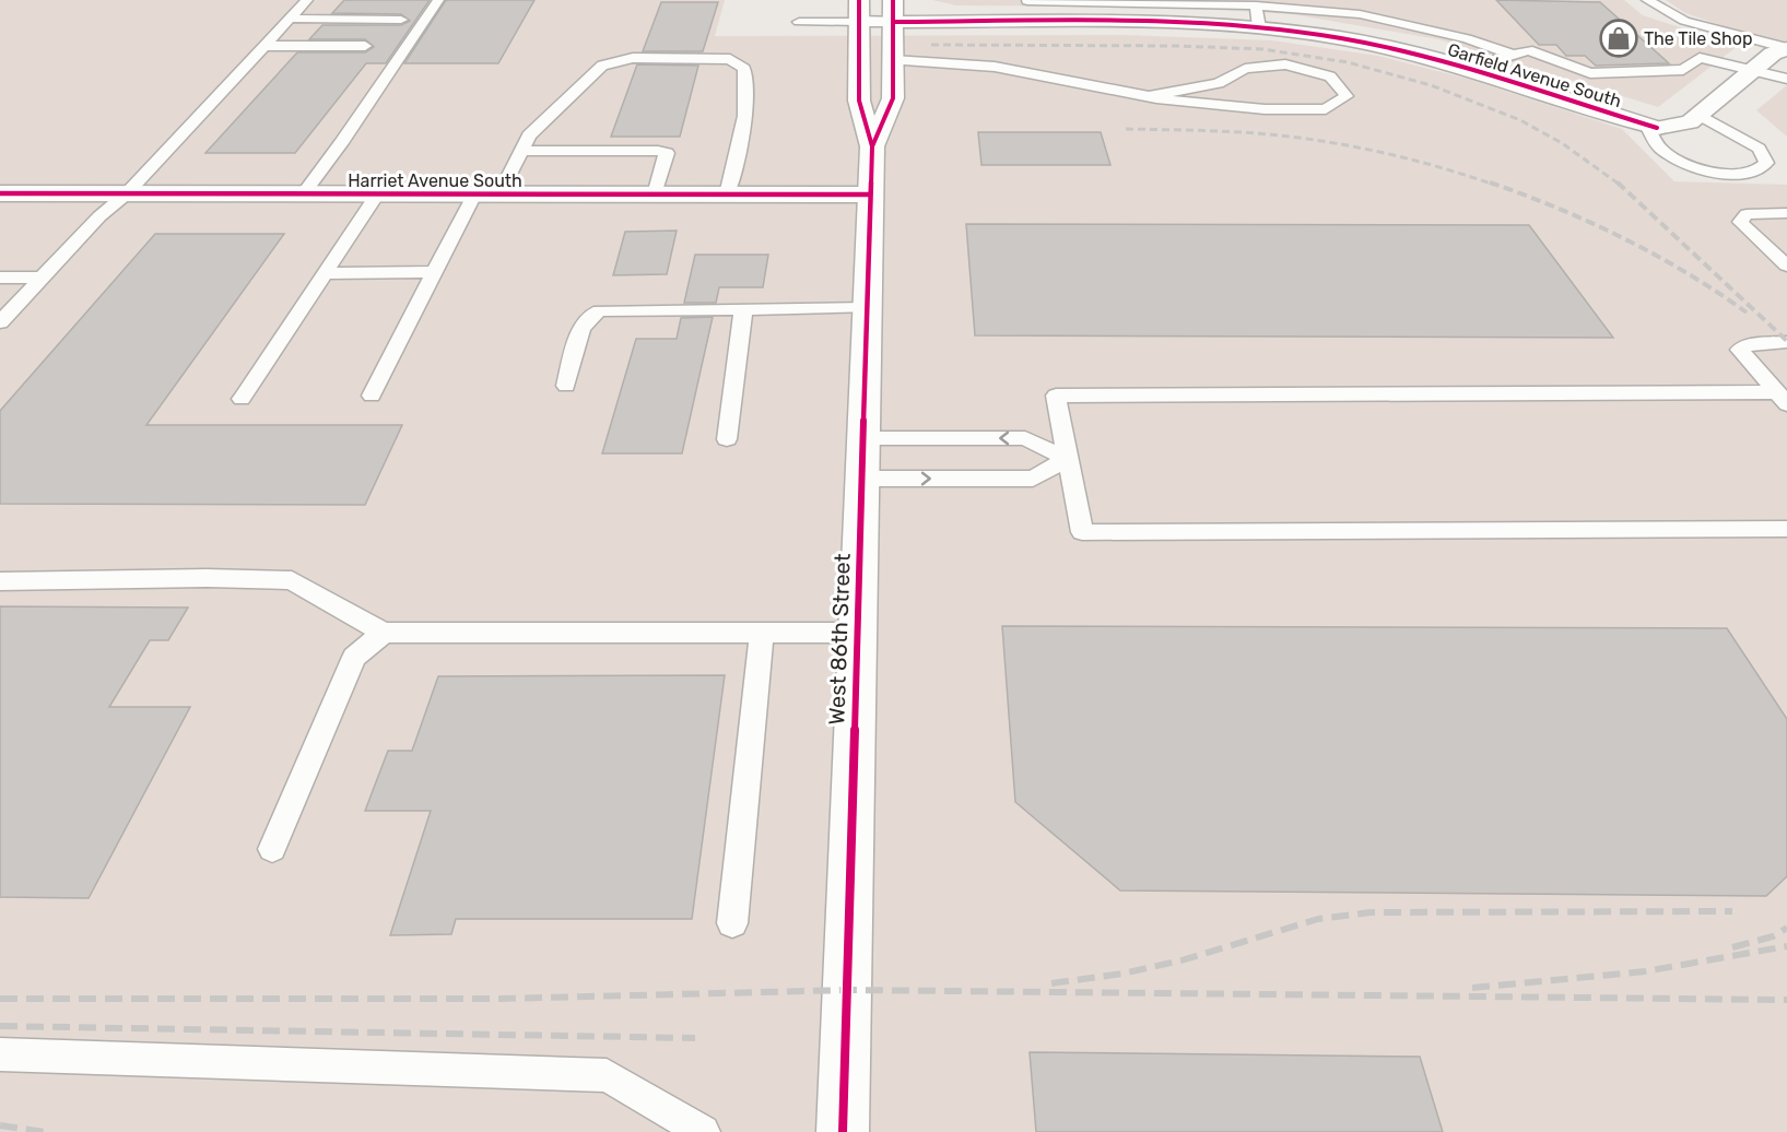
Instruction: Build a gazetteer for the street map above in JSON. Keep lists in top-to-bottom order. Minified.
{"streets":{"street":["Garfield Avenue South","Harriet Avenue South","West 86th Street"]},"crossings":[["Garfield Avenue South","West 86th Street"],["Harriet Avenue South","West 86th Street"]],"places":{"shop":["The Tile Shop"]}}
